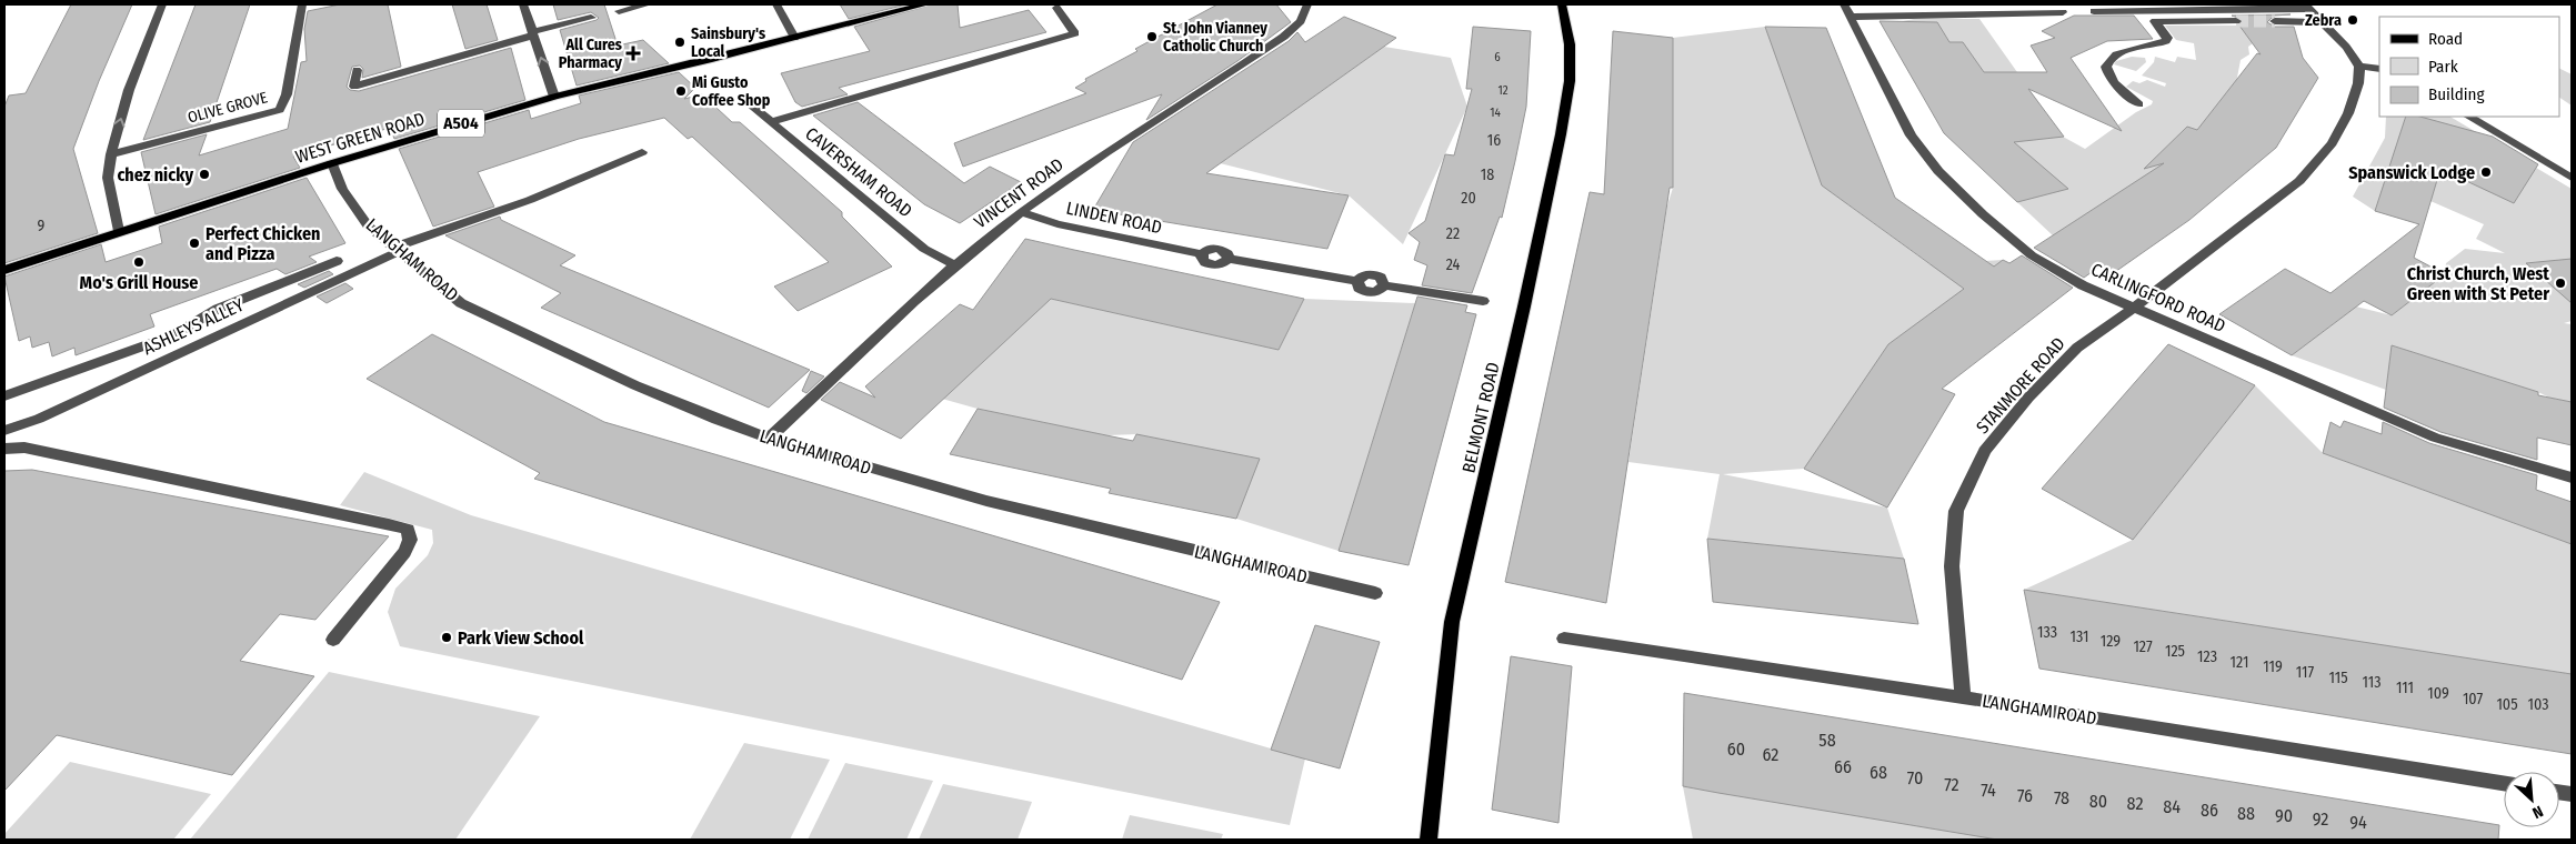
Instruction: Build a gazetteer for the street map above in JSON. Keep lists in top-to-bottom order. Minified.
{"streets":{"main road":["A504","WEST GREEN ROAD","BELMONT ROAD"],"street":["OLIVE GROVE","CAVERSHAM ROAD","VINCENT ROAD","LINDEN ROAD","LANGHAM ROAD","CARLINGFORD ROAD","ASHLEYS ALLEY","STANMORE ROAD"]},"crossings":[["WEST GREEN ROAD","LANGHAM ROAD"],["CAVERSHAM ROAD","VINCENT ROAD"],["VINCENT ROAD","LINDEN ROAD"],["VINCENT ROAD","LANGHAM ROAD"],["LANGHAM ROAD","ASHLEYS ALLEY"],["LANGHAM ROAD","STANMORE ROAD"],["CARLINGFORD ROAD","STANMORE ROAD"]],"places":{"other":["Zebra","St. John Vianney Catholic Church","Sainsbury's Local","Mi Gusto Coffee Shop","Spanswick Lodge","chez nicky","Perfect Chicken and Pizza","Mo's Grill House","Christ Church, West Green with St Peter","Park View School"],"health":["All Cures Pharmacy"]},"house_numbers":["6","12","14","16","18","20","9","22","24","133","131","129","127","125","123","121","119","117","115","113","111","109","107","105","103","58","60","62","66","68","70","72","74","76","78","80","82","84","86","88","90","92","94"],"legend":["Road","Park","Building"],"north":"bottom right"}
